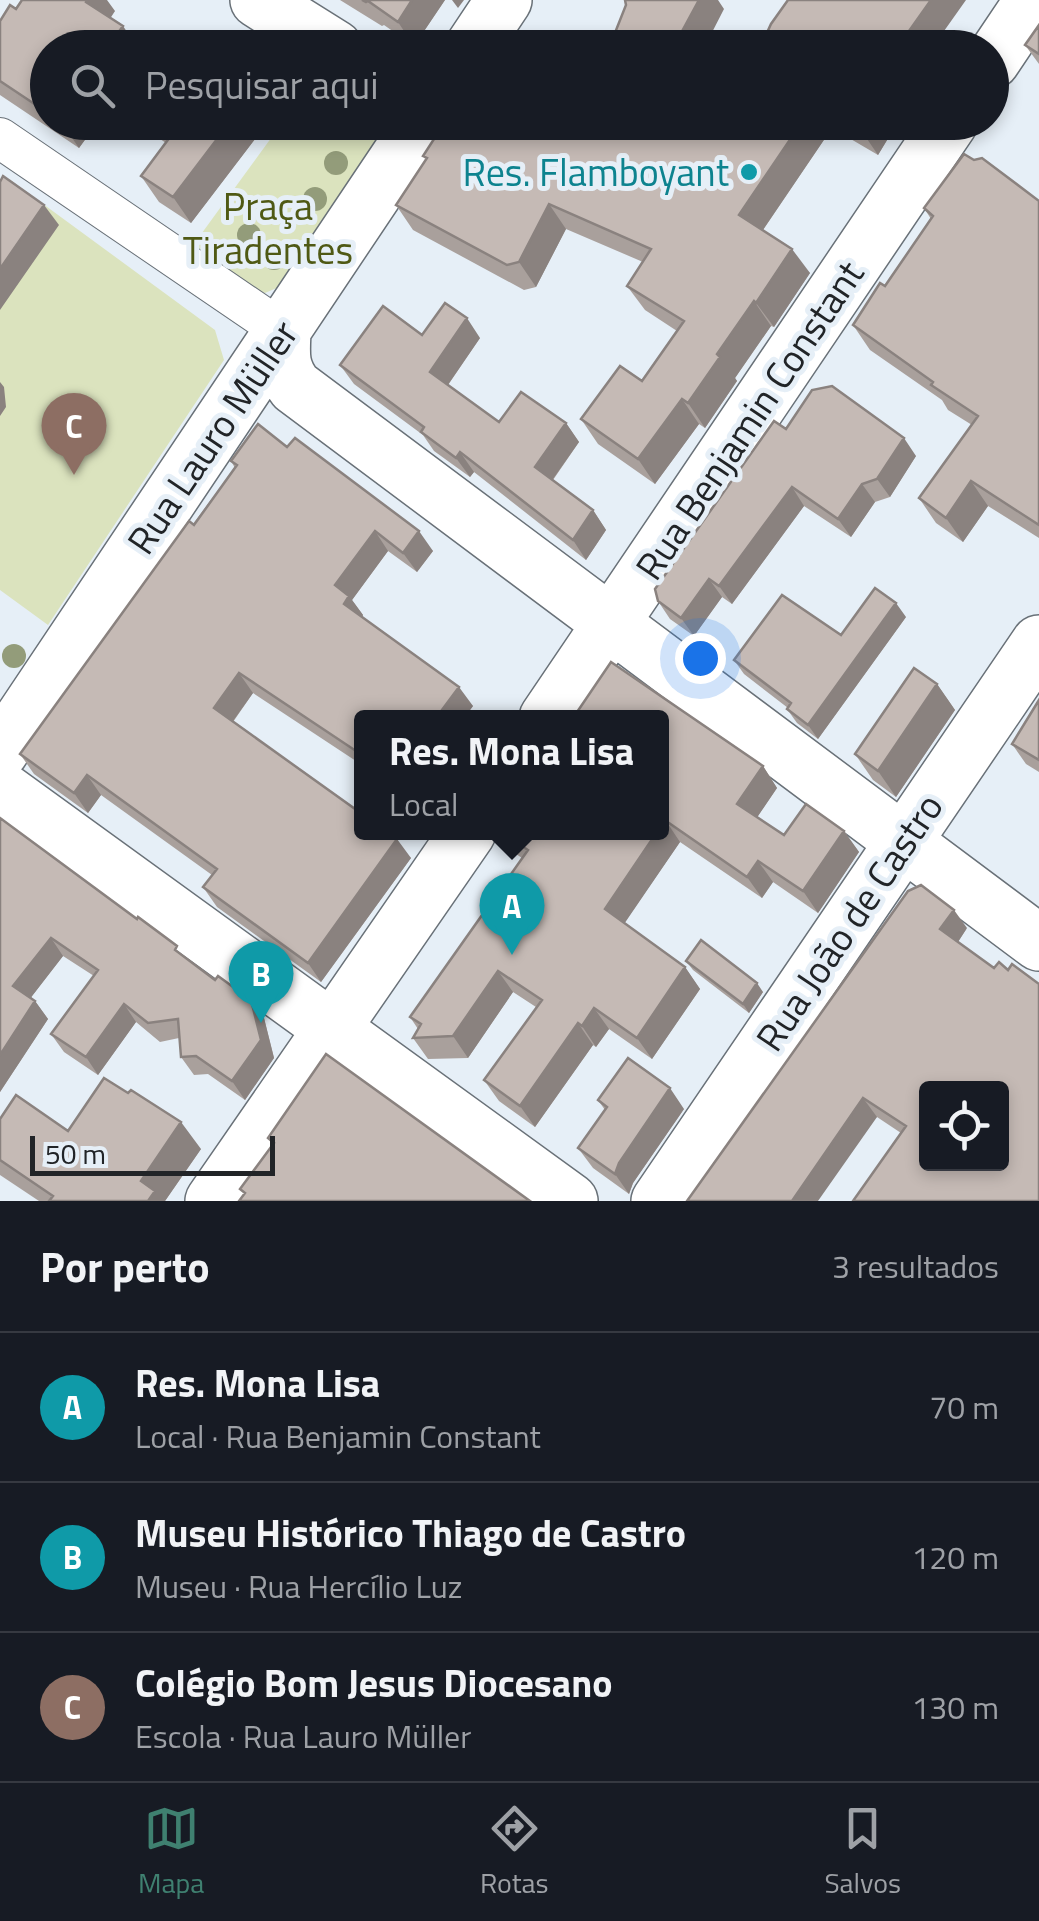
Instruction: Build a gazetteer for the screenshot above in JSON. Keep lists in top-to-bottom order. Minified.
{"streets":{"street":["Rua Benjamin Constant","Rua Lauro Müller","Rua João de Castro"]},"parks":["Praça Tiradentes"],"places":["Res. Flamboyant"],"scale_bar":"50 m","page":{"search":"Pesquisar aqui","pins":["C","A","B"],"popup":["Res. Mona Lisa","Local"],"scale":"50 m","heading":["Por perto","3 resultados"],"list":[{"mark":"A","name":"Res. Mona Lisa","note":"Local · Rua Benjamin Constant","value":"70 m"},{"mark":"B","name":"Museu Histórico Thiago de Castro","note":"Museu · Rua Hercílio Luz","value":"120 m"},{"mark":"C","name":"Colégio Bom Jesus Diocesano","note":"Escola · Rua Lauro Müller","value":"130 m"}],"nav":["Mapa","Rotas","Salvos"]}}
